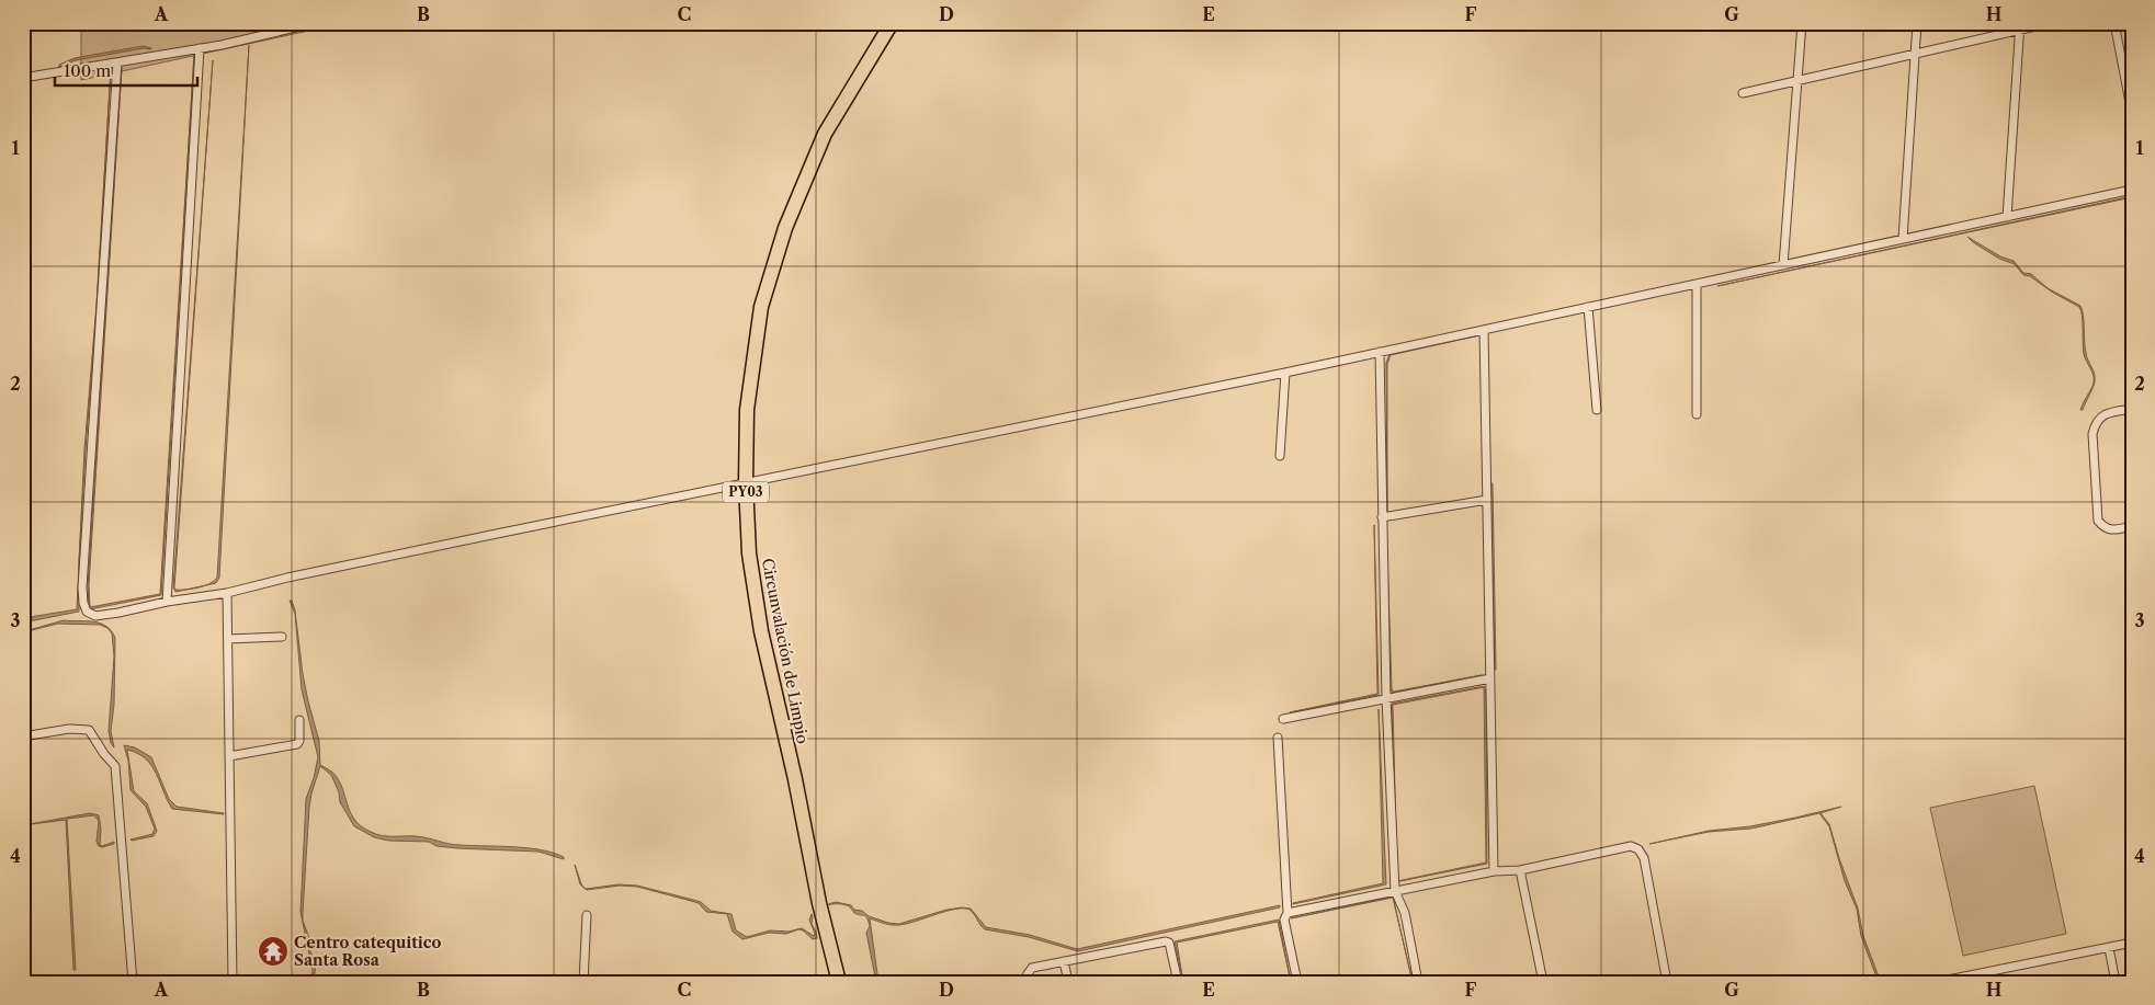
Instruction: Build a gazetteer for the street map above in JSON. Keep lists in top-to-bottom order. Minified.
{"streets":{"highway":["PY03","Circunvalación de Limpio"]},"places":{"temple":["Centro catequitico Santa Rosa"]},"scale_bar":"100 m","grid":{"columns":["A","B","C","D","E","F","G","H"],"rows":["1","2","3","4"]}}
